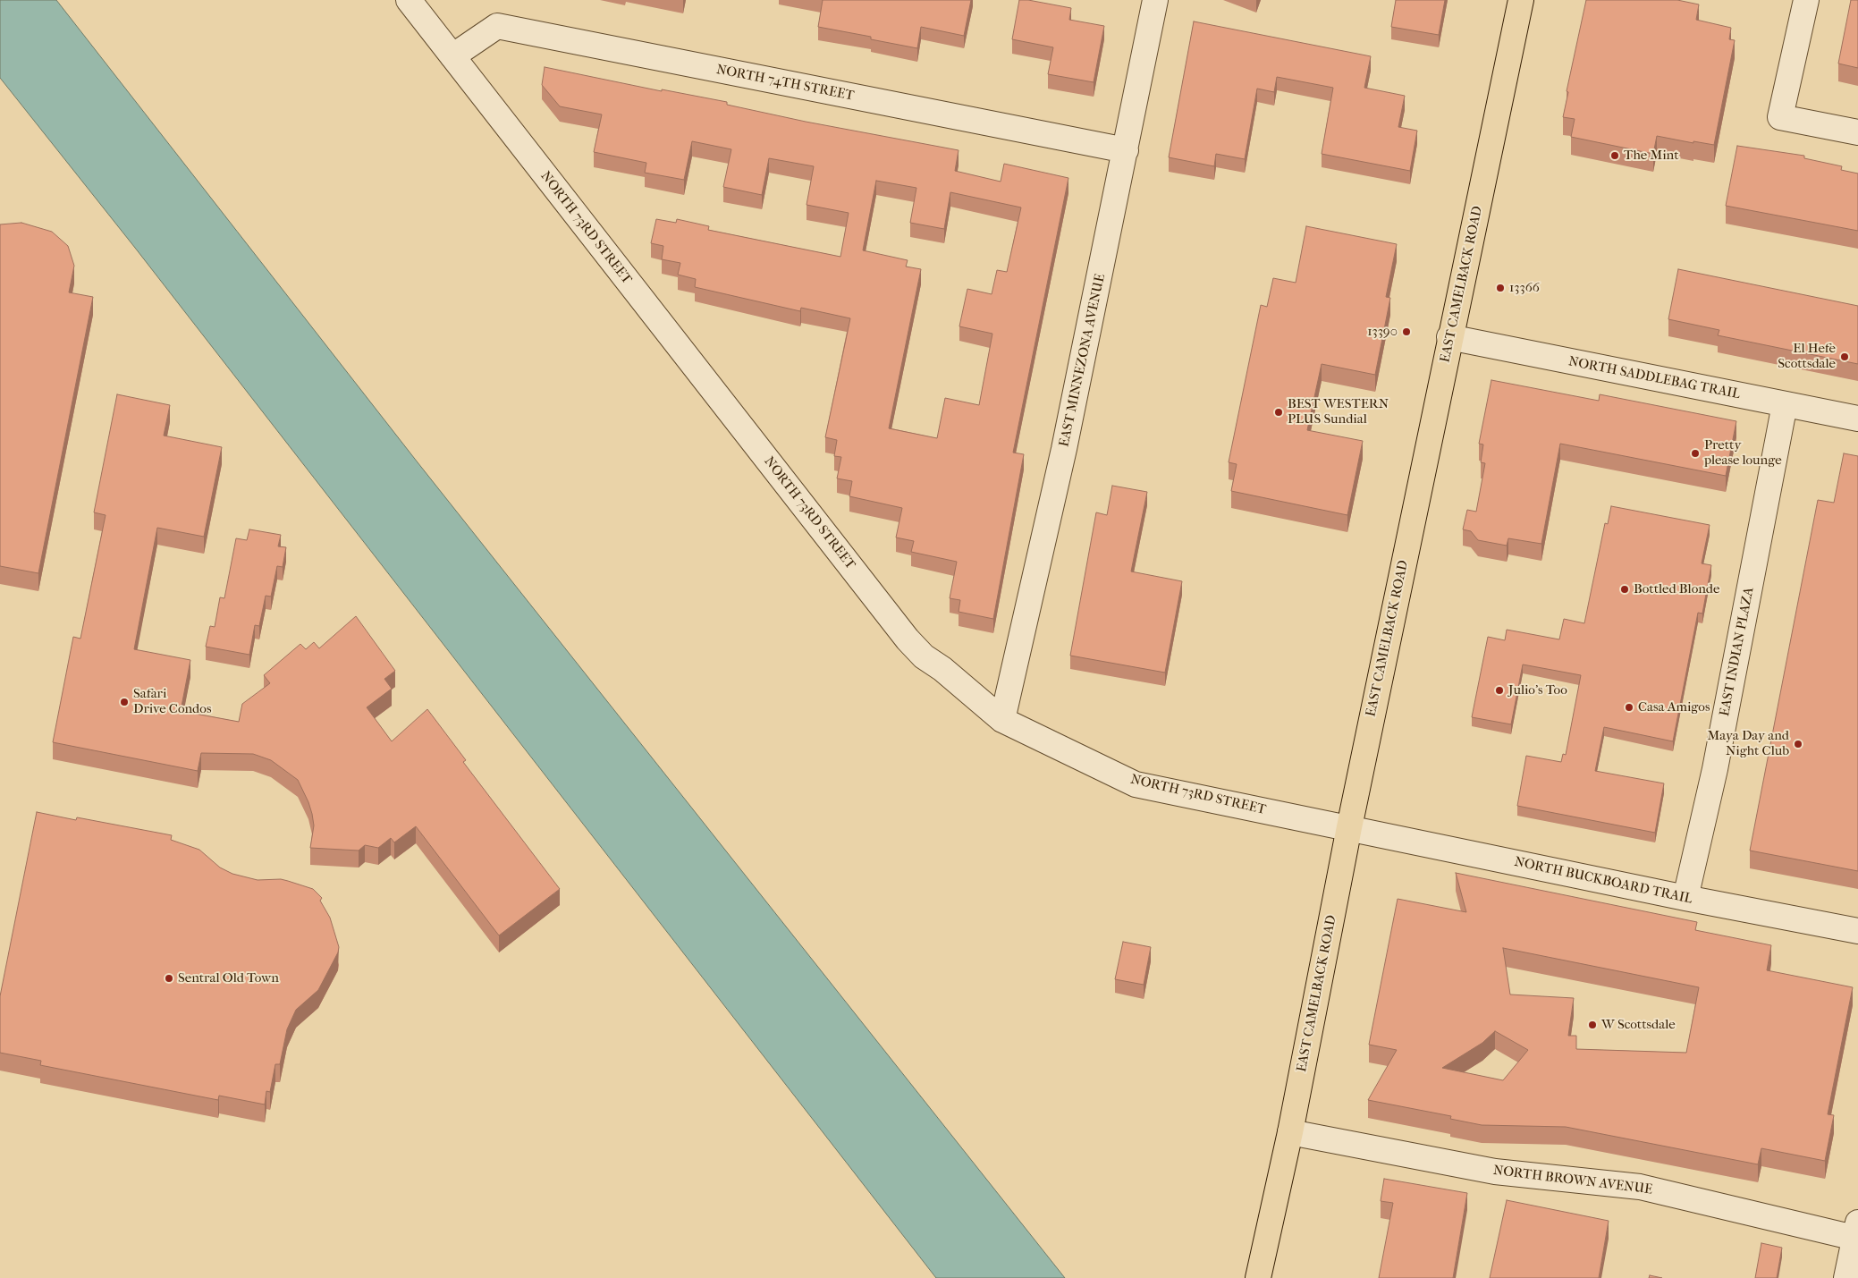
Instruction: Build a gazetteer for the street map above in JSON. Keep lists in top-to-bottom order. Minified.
{"streets":{"main road":["EAST CAMELBACK ROAD"],"street":["NORTH 74TH STREET","NORTH 73RD STREET","EAST MINNEZONA AVENUE","NORTH SADDLEBAG TRAIL","EAST INDIAN PLAZA","NORTH BUCKBOARD TRAIL","NORTH BROWN AVENUE"]},"crossings":[["NORTH 74TH STREET","NORTH 73RD STREET"],["NORTH 74TH STREET","EAST MINNEZONA AVENUE"],["NORTH 73RD STREET","EAST CAMELBACK ROAD"],["NORTH 73RD STREET","EAST MINNEZONA AVENUE"],["NORTH 73RD STREET","NORTH BUCKBOARD TRAIL"],["EAST CAMELBACK ROAD","NORTH SADDLEBAG TRAIL"],["EAST CAMELBACK ROAD","NORTH BUCKBOARD TRAIL"],["EAST CAMELBACK ROAD","NORTH BROWN AVENUE"],["NORTH SADDLEBAG TRAIL","EAST INDIAN PLAZA"],["EAST INDIAN PLAZA","NORTH BUCKBOARD TRAIL"]],"places":["The Mint","13366","13390","El Hefe Scottsdale","BEST WESTERN PLUS Sundial","Pretty please lounge","Bottled Blonde","Julio's Too","Safari Drive Condos","Casa Amigos","Maya Day and Night Club","Sentral Old Town","W Scottsdale"]}
